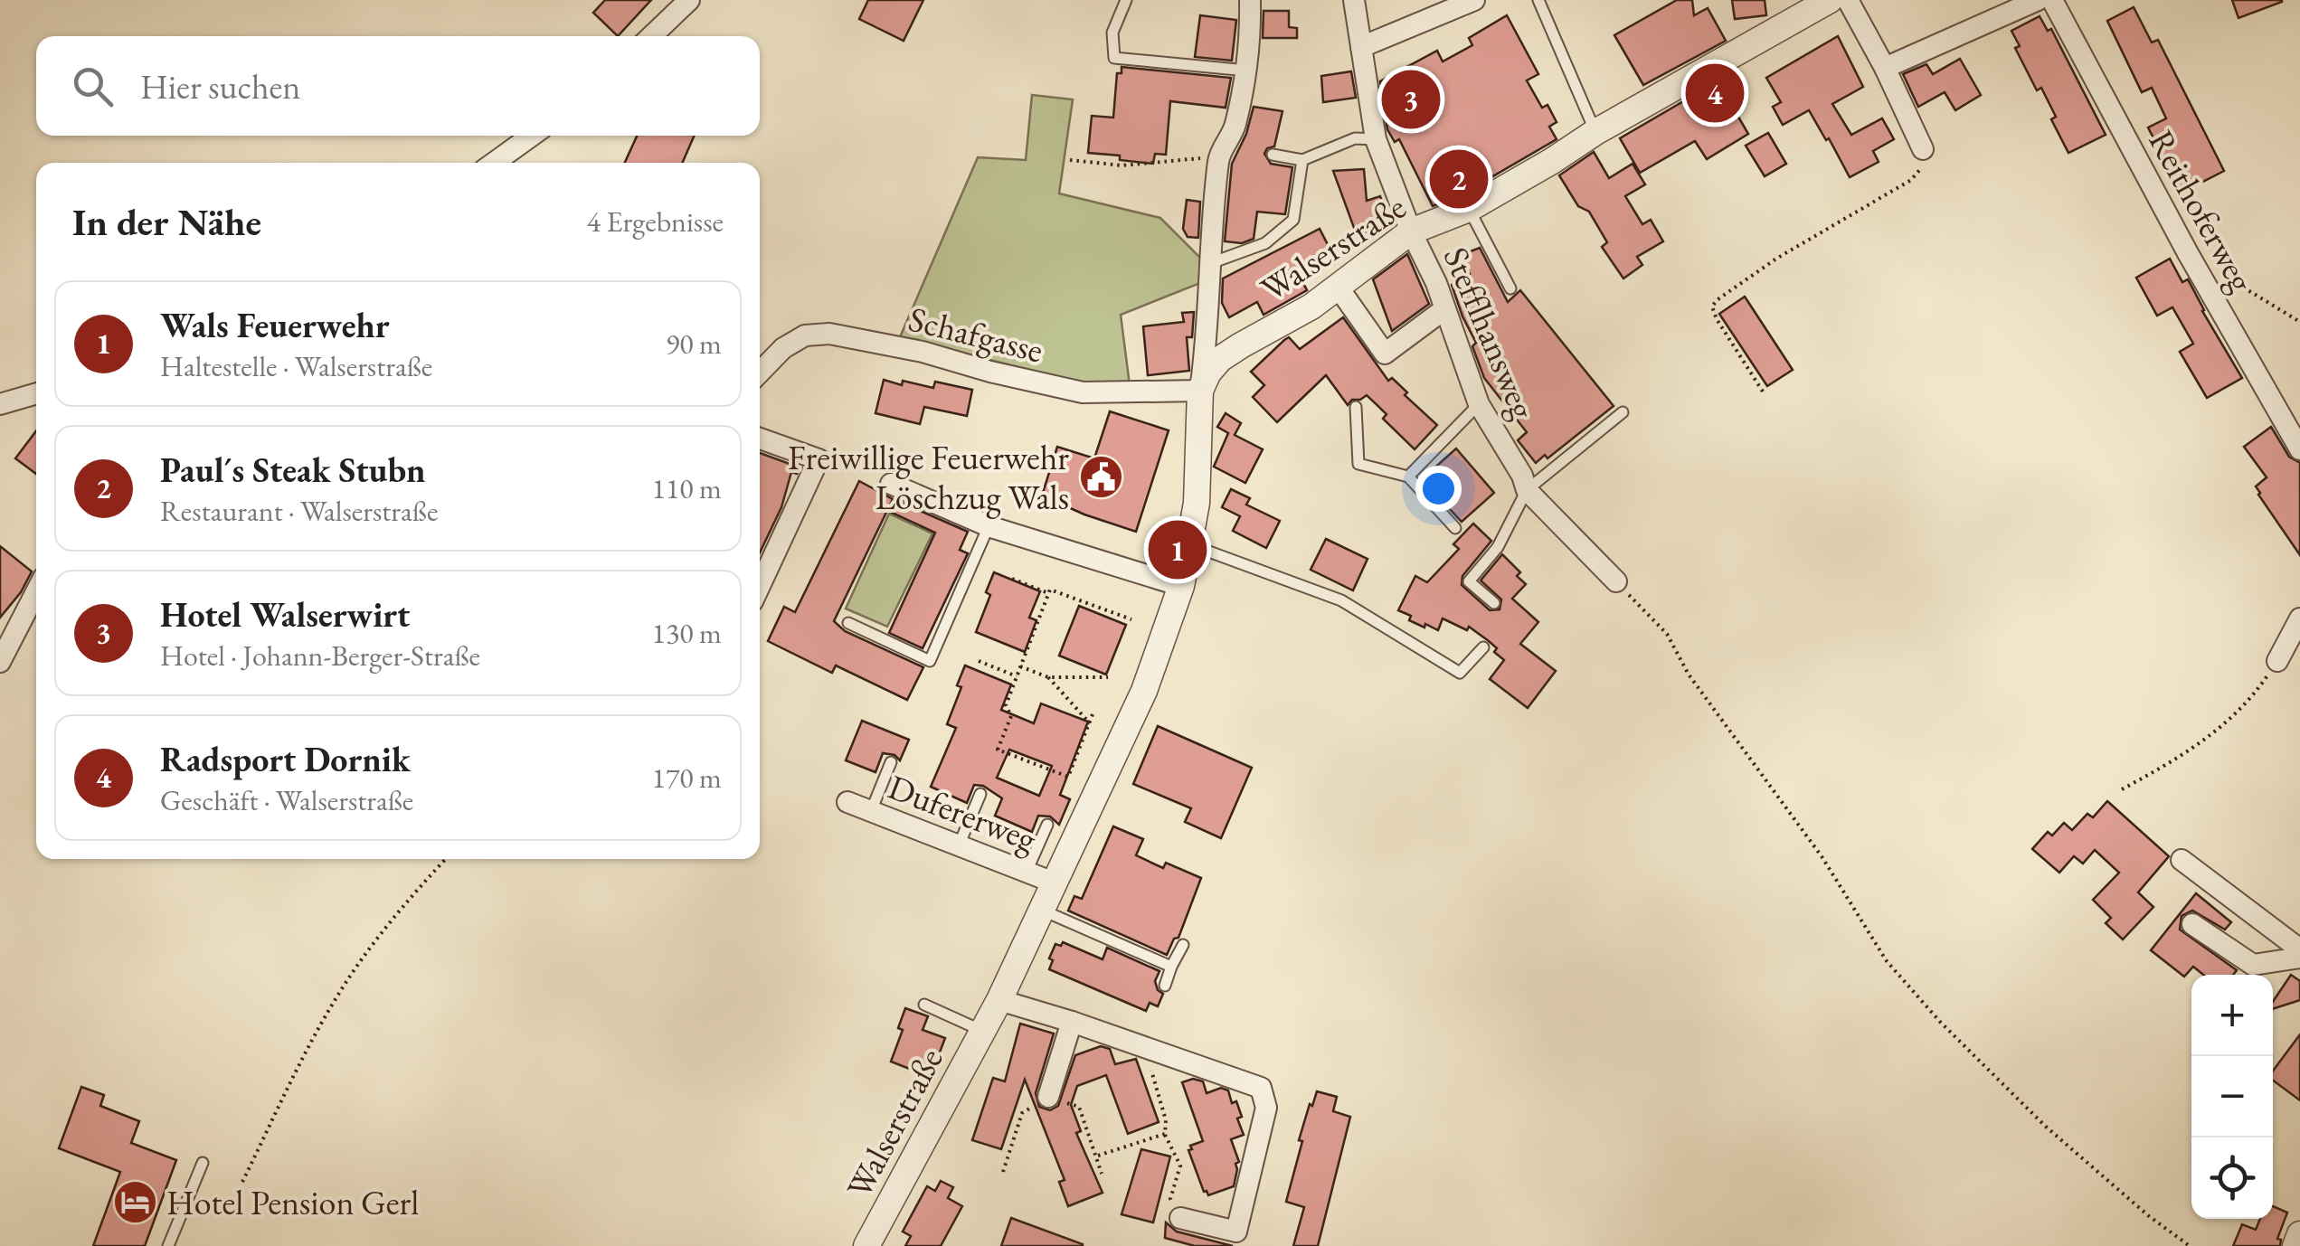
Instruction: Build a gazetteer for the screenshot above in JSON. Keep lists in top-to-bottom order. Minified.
{"streets":{"street":["Reithoferweg","Walserstraße","Stefflhansweg","Schafgasse","Dufererweg"]},"crossings":[["Walserstraße","Stefflhansweg"],["Walserstraße","Schafgasse"],["Walserstraße","Dufererweg"]],"places":{"public building":["Freiwillige Feuerwehr Löschzug Wals"],"hotel":["Hotel Pension Gerl"]},"page":{"search":"Hier suchen","pins":["4","3","2","1"],"heading":["In der Nähe","4 Ergebnisse"],"list":[{"mark":"1","name":"Wals Feuerwehr","note":"Haltestelle · Walserstraße","value":"90 m"},{"mark":"2","name":"Paul´s Steak Stubn","note":"Restaurant · Walserstraße","value":"110 m"},{"mark":"3","name":"Hotel Walserwirt","note":"Hotel · Johann-Berger-Straße","value":"130 m"},{"mark":"4","name":"Radsport Dornik","note":"Geschäft · Walserstraße","value":"170 m"}],"map_buttons":["+","−"]}}
